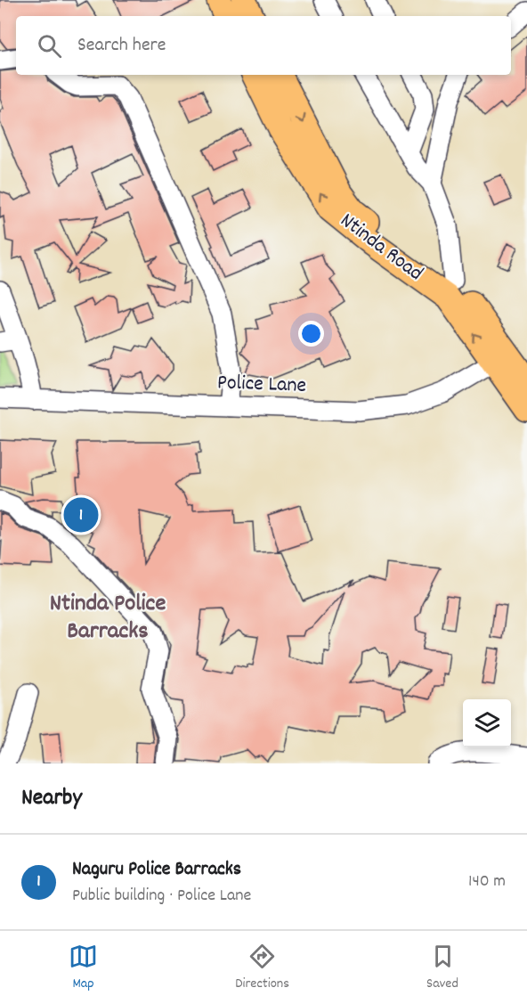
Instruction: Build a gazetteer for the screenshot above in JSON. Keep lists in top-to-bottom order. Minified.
{"streets":{"main road":["Ntinda Road"],"street":["Police Lane"]},"crossings":[["Ntinda Road","Police Lane"]],"districts":["Ntinda Police Barracks"],"page":{"search":"Search here","pins":"1","heading":"Nearby","list":[{"mark":"1","name":"Naguru Police Barracks","note":"Public building · Police Lane","value":"140 m"}],"nav":["Map","Directions","Saved"]}}
